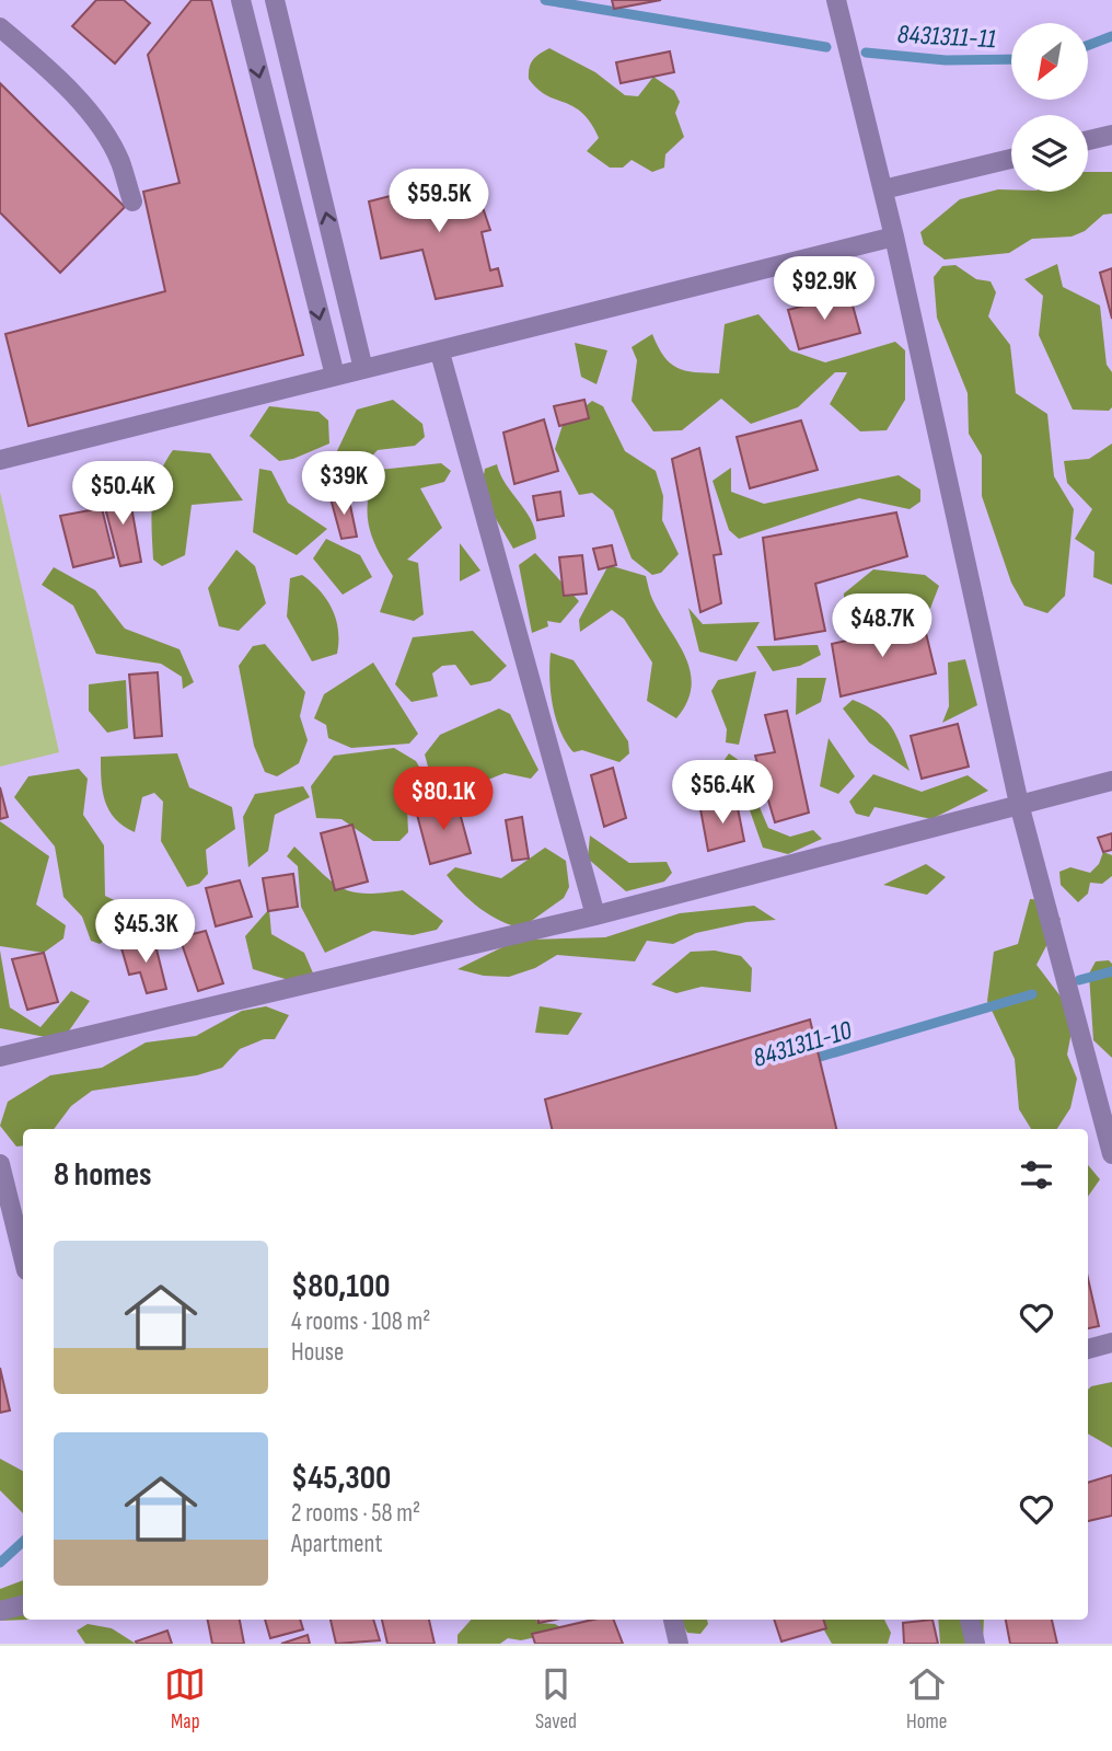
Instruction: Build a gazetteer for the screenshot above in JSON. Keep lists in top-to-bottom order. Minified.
{"water":["8431311-11","8431311-10"],"north":"bottom left","page":{"price":["$59.5K","$92.9K","$39K","$50.4K","$48.7K","$56.4K","$80.1K","$45.3K"],"heading":"8 homes","list":[{"name":"$80,100","note":"4 rooms · 108 m² · House"},{"name":"$45,300","note":"2 rooms · 58 m² · Apartment"}],"tabs":["Map","Saved","Home"]}}
